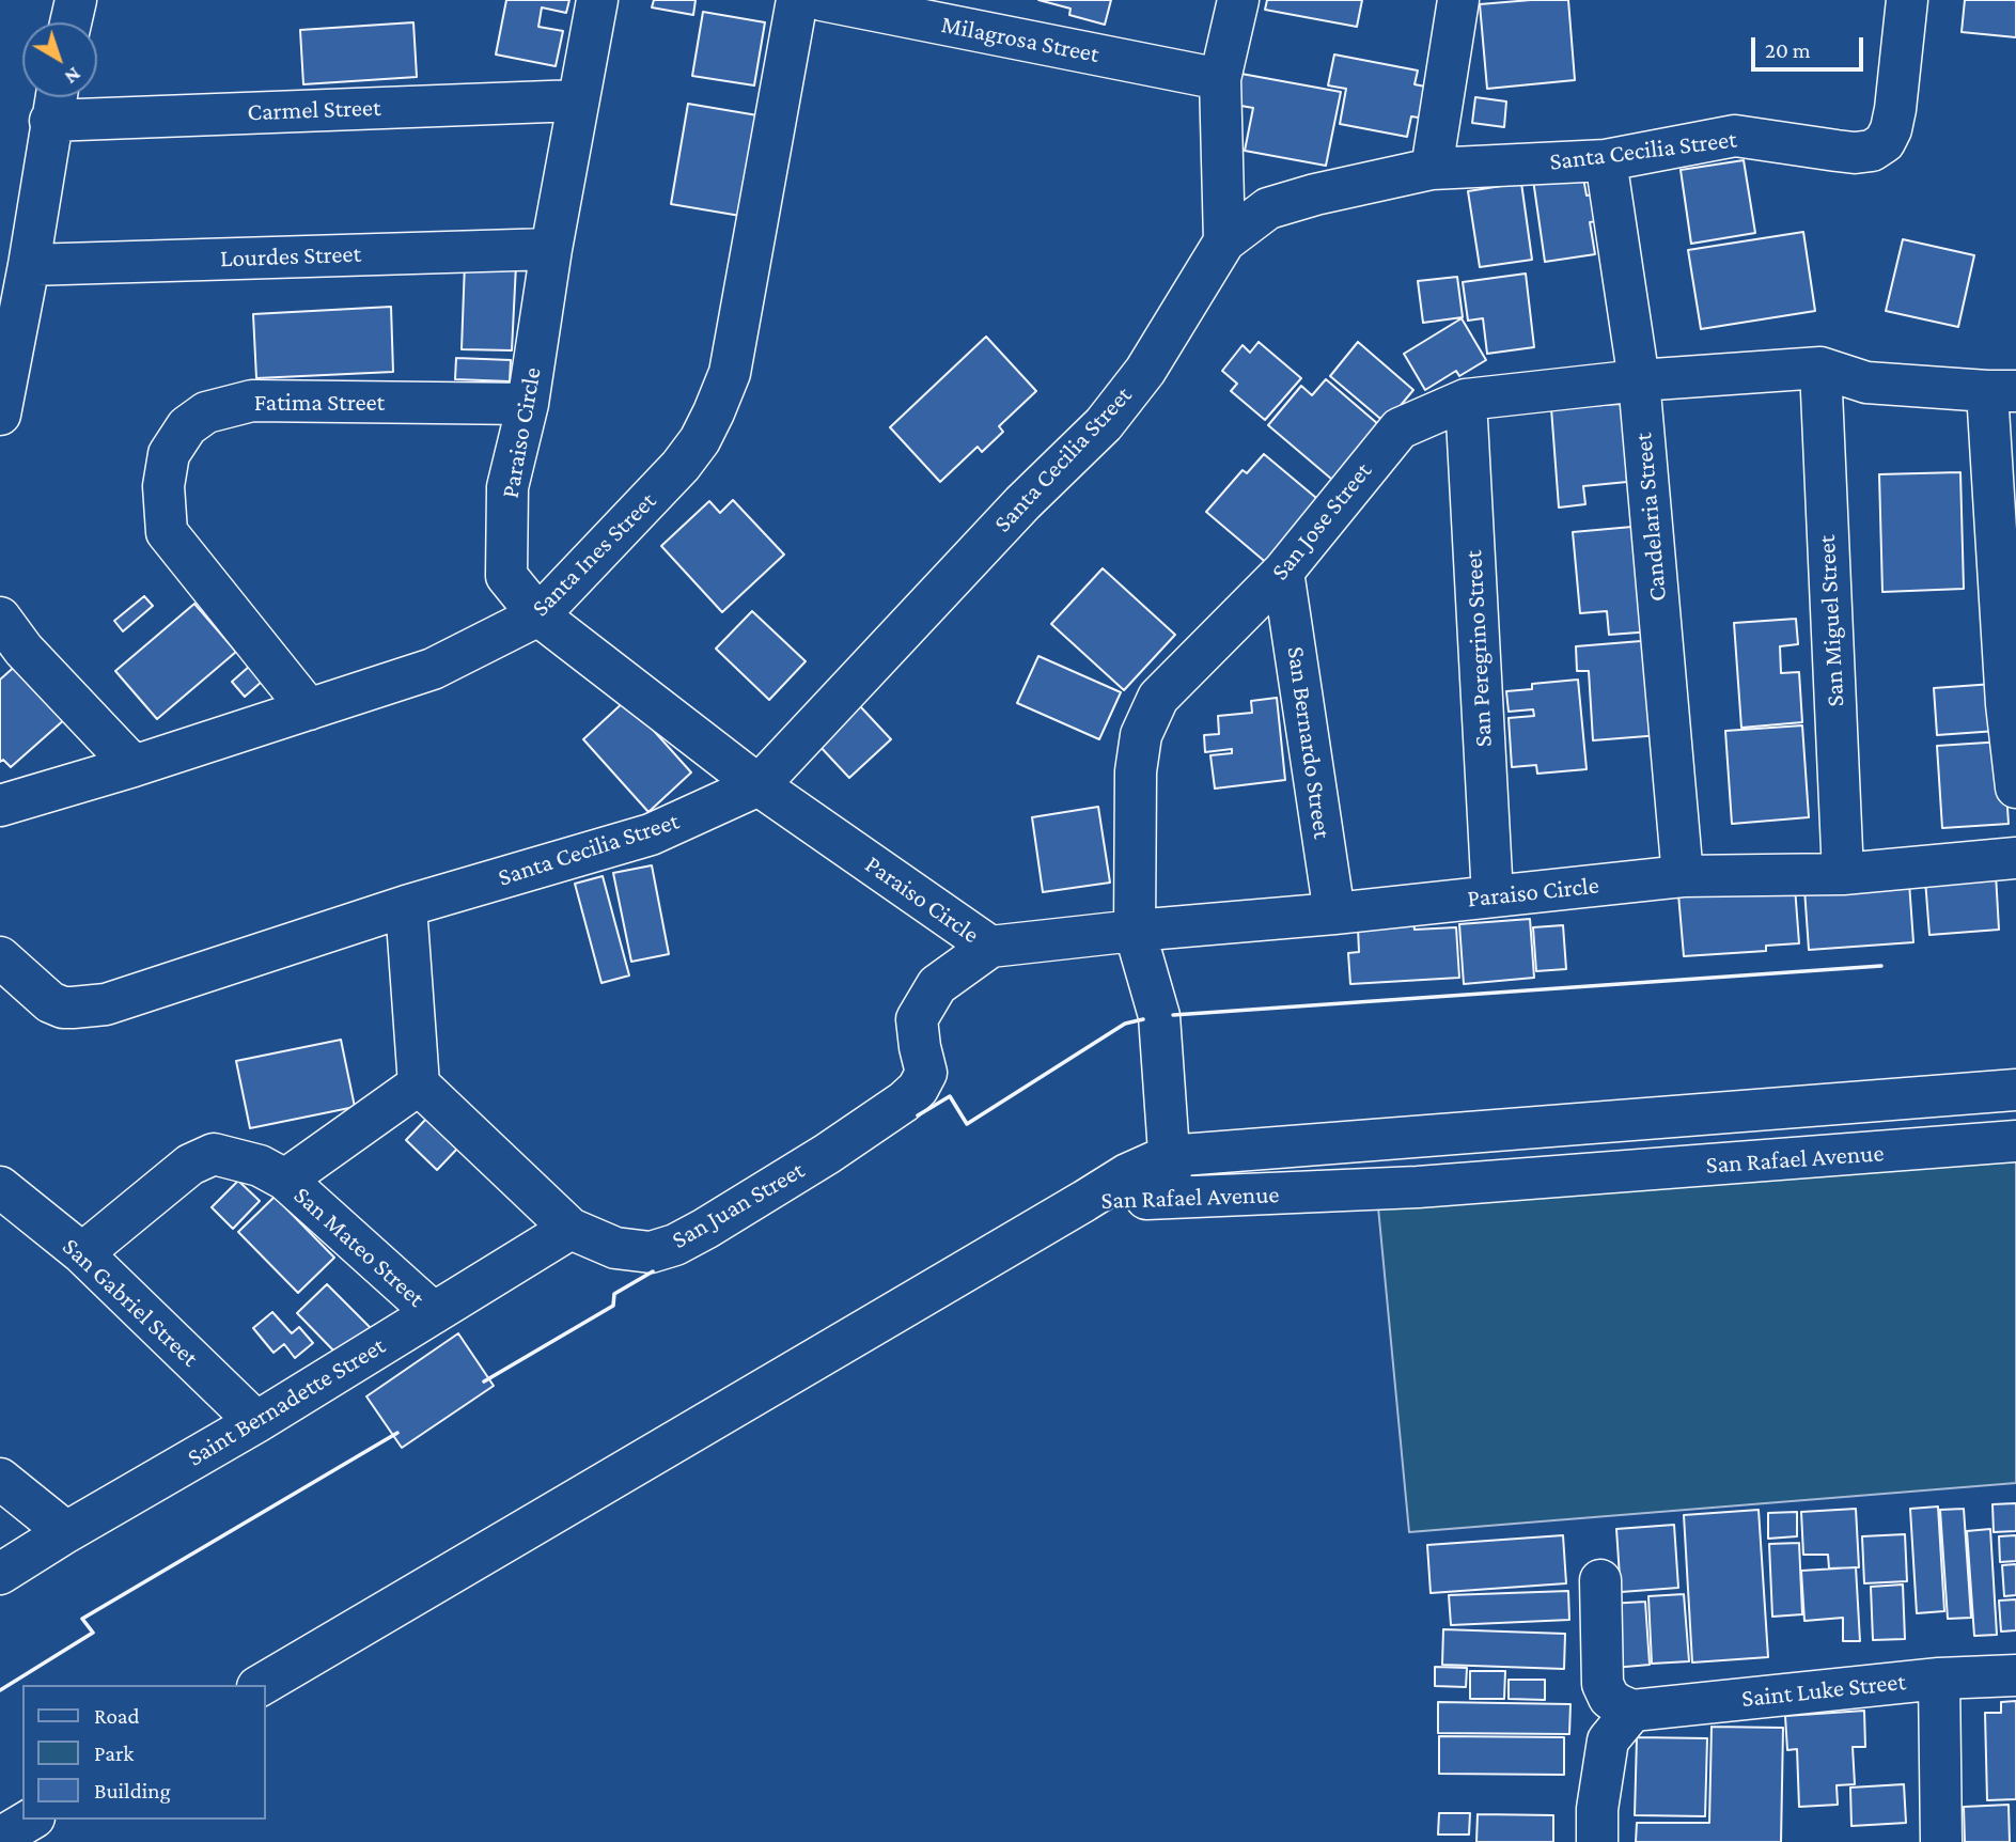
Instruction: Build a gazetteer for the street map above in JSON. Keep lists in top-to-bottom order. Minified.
{"streets":{"street":["Milagrosa Street","Carmel Street","Santa Cecilia Street","Lourdes Street","Fatima Street","Paraiso Circle","Candelaria Street","San Jose Street","Santa Ines Street","San Miguel Street","San Peregrino Street","San Bernardo Street","San Rafael Avenue","San Juan Street","San Mateo Street","San Gabriel Street","Saint Bernadette Street","Saint Luke Street"]},"crossings":[["Carmel Street","Paraiso Circle"],["Santa Cecilia Street","Paraiso Circle"],["Santa Cecilia Street","Candelaria Street"],["Lourdes Street","Paraiso Circle"],["Fatima Street","Paraiso Circle"],["Fatima Street","Santa Ines Street"],["Paraiso Circle","Candelaria Street"],["Paraiso Circle","San Jose Street"],["Paraiso Circle","Santa Ines Street"],["Paraiso Circle","San Miguel Street"],["Paraiso Circle","San Peregrino Street"],["Paraiso Circle","San Bernardo Street"],["Paraiso Circle","San Juan Street"],["Candelaria Street","San Jose Street"],["San Jose Street","San Miguel Street"],["San Jose Street","San Peregrino Street"],["San Jose Street","San Bernardo Street"],["San Jose Street","San Rafael Avenue"],["San Juan Street","Saint Bernadette Street"],["San Mateo Street","San Gabriel Street"],["San Mateo Street","Saint Bernadette Street"],["San Gabriel Street","Saint Bernadette Street"]],"legend":["Road","Park","Building"],"scale_bar":"20 m","north":"bottom right"}
